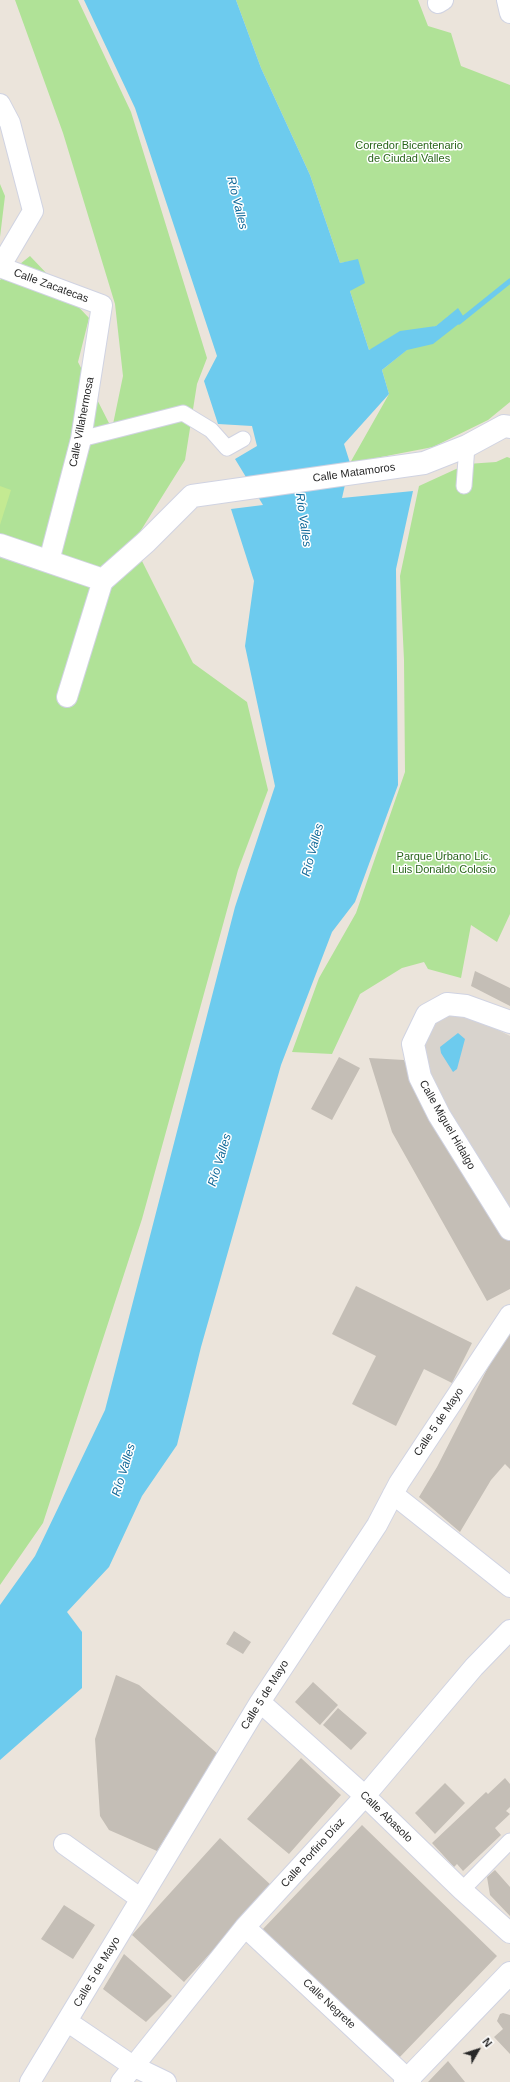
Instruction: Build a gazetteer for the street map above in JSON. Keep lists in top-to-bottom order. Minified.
{"streets":{"street":["Calle Zacatecas","Calle Villahermosa","Calle Matamoros","Calle Miguel Hidalgo","Calle 5 de Mayo","Calle Abasolo","Calle Porfirio Díaz","Calle Negrete"]},"crossings":[["Calle Zacatecas","Calle Villahermosa"],["Calle 5 de Mayo","Calle Abasolo"],["Calle Abasolo","Calle Porfirio Díaz"],["Calle Porfirio Díaz","Calle Negrete"]],"water":["Río Valles"],"parks":["Corredor Bicentenario de Ciudad Valles","Parque Urbano Lic. Luis Donaldo Colosio"],"north":"top right"}
